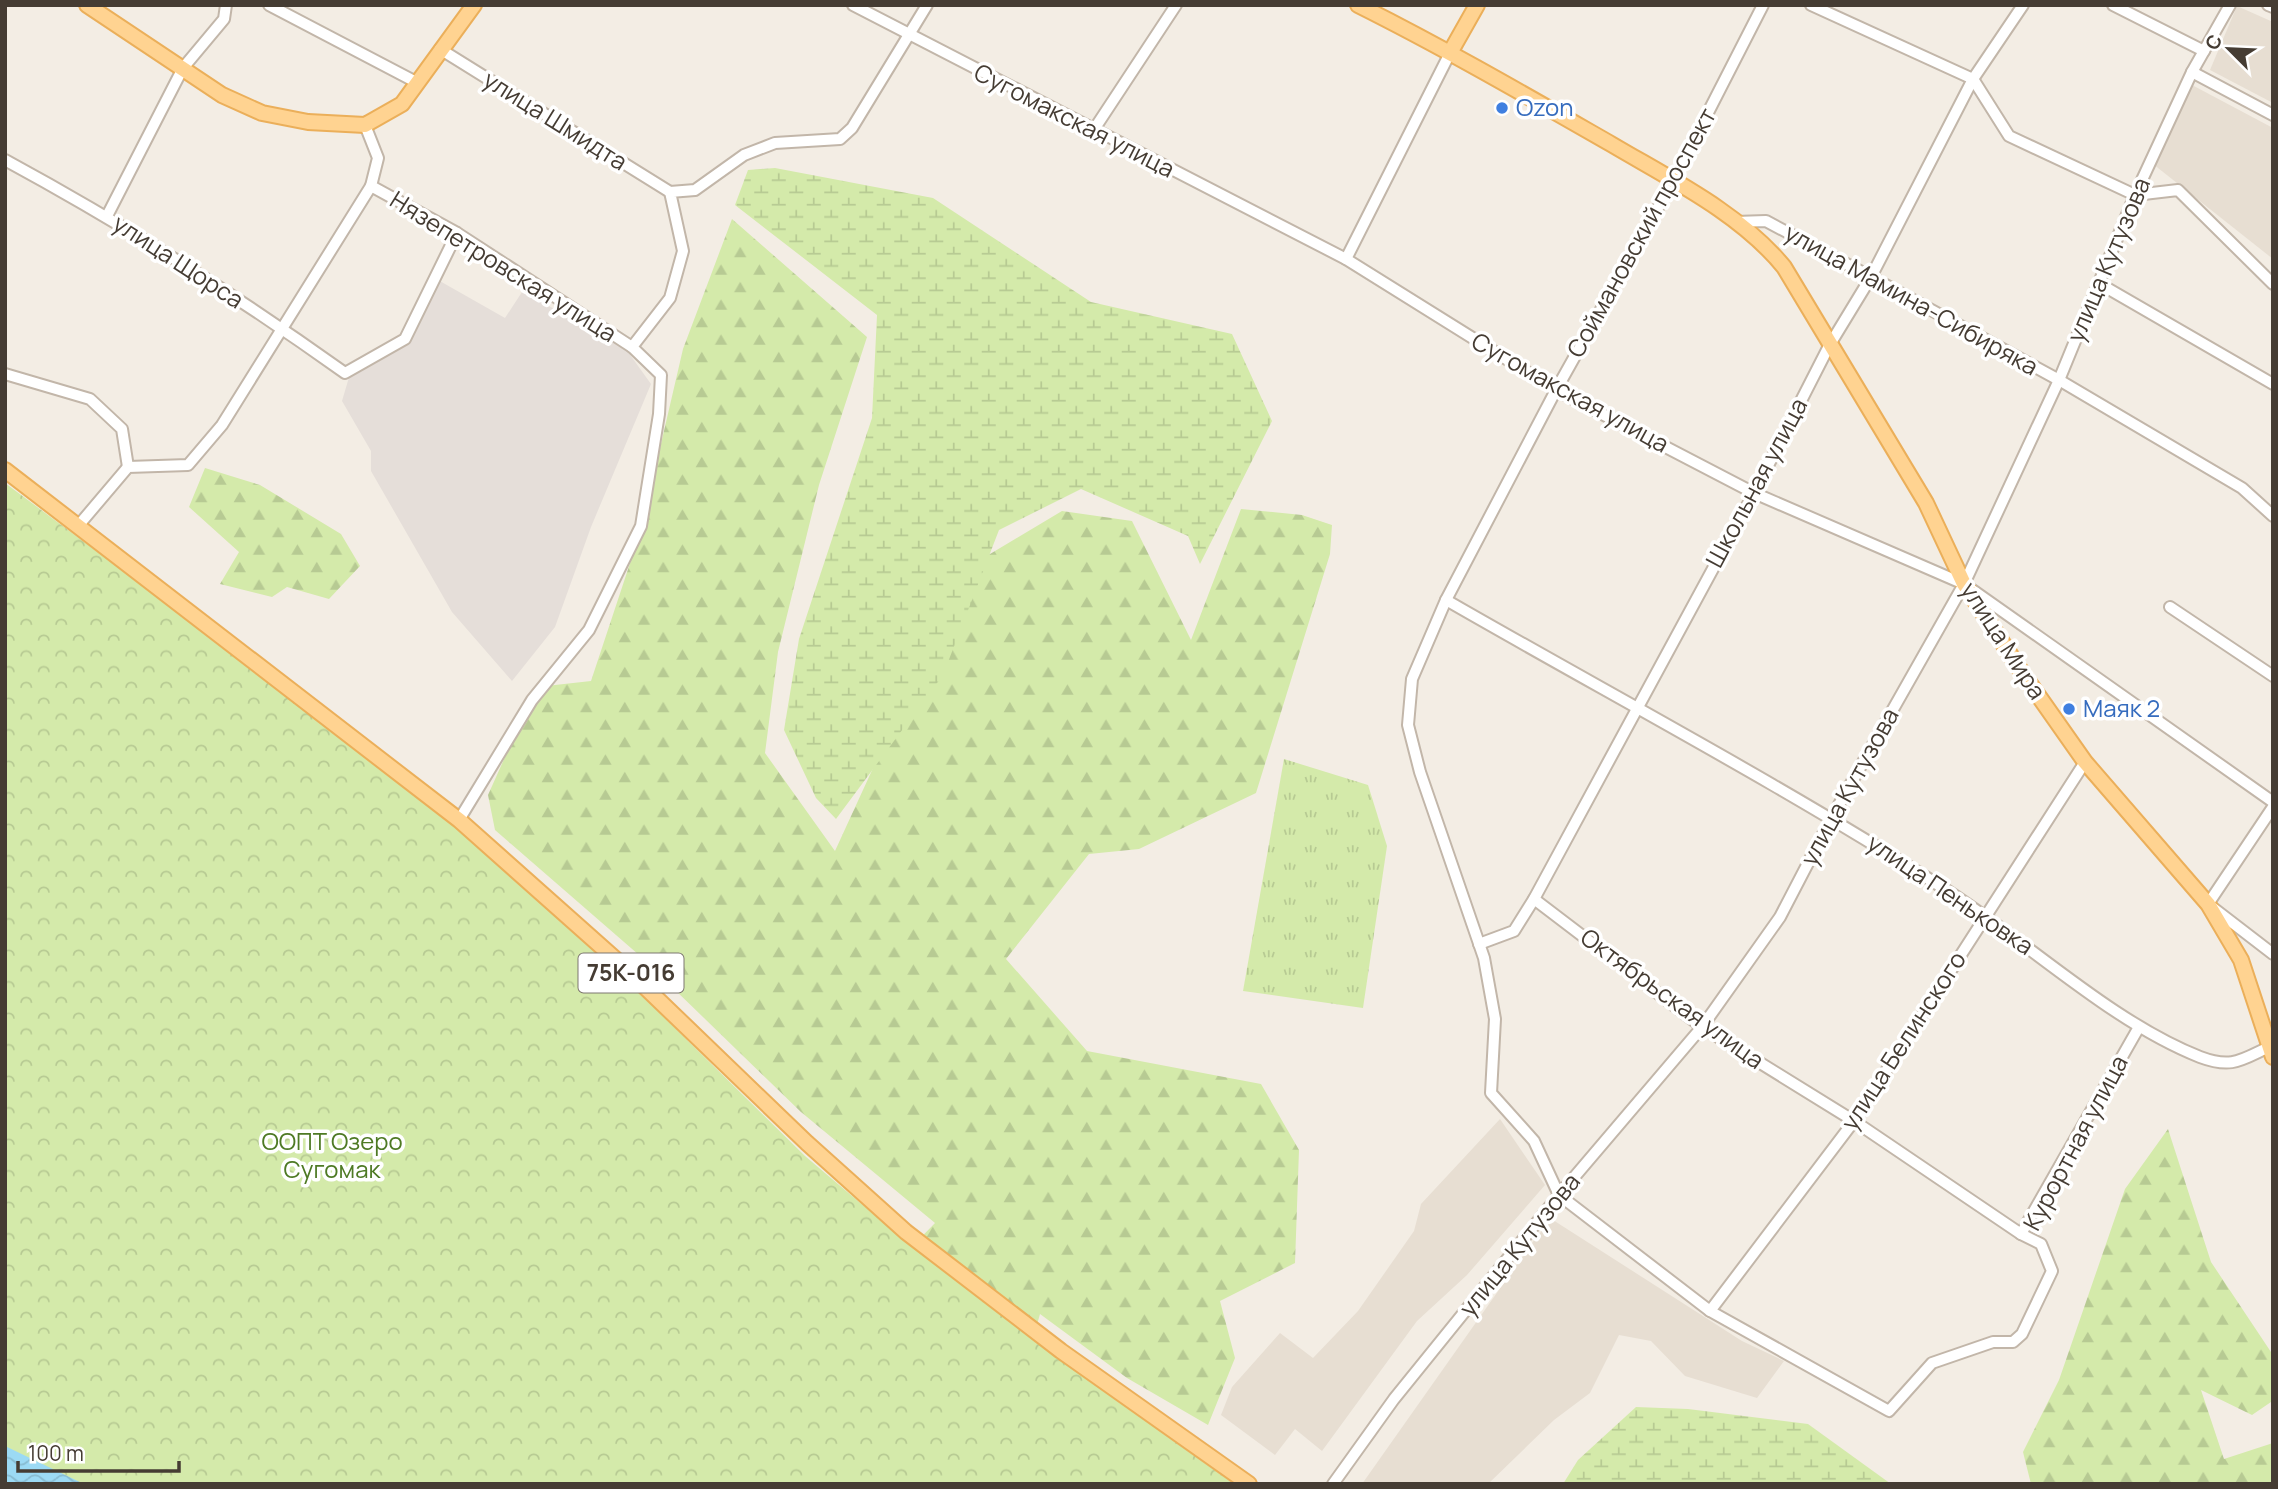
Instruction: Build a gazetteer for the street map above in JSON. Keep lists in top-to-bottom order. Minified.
{"streets":{"main road":["улица Мира","75К-016"],"street":["улица Шмидта","Сугомакская улица","Соймановский проспект","улица Кутузова","улица Щорса","Нязепетровская улица","улица Мамина-Сибиряка","Школьная улица","улица Пеньковка","Октябрьская улица","улица Белинского","Курортная улица"]},"crossings":[["Сугомакская улица","Соймановский проспект"],["Сугомакская улица","улица Кутузова"],["Сугомакская улица","Школьная улица"],["Сугомакская улица","улица Мира"],["Соймановский проспект","улица Кутузова"],["Соймановский проспект","Школьная улица"],["Соймановский проспект","улица Пеньковка"],["улица Кутузова","улица Мамина-Сибиряка"],["улица Кутузова","улица Мира"],["улица Кутузова","улица Пеньковка"],["улица Кутузова","Октябрьская улица"],["улица Щорса","Нязепетровская улица"],["Нязепетровская улица","75К-016"],["улица Мамина-Сибиряка","Школьная улица"],["улица Мамина-Сибиряка","улица Мира"],["Школьная улица","улица Мира"],["Школьная улица","улица Пеньковка"],["Школьная улица","Октябрьская улица"],["улица Мира","улица Пеньковка"],["улица Мира","улица Белинского"],["улица Пеньковка","улица Белинского"],["улица Пеньковка","Курортная улица"],["Октябрьская улица","улица Белинского"],["Октябрьская улица","Курортная улица"],["улица Белинского","Курортная улица"]],"parks":["ООПТ Озеро Сугомак"],"places":["Ozon","Маяк 2"],"scale_bar":"100 m","north":"top left"}
